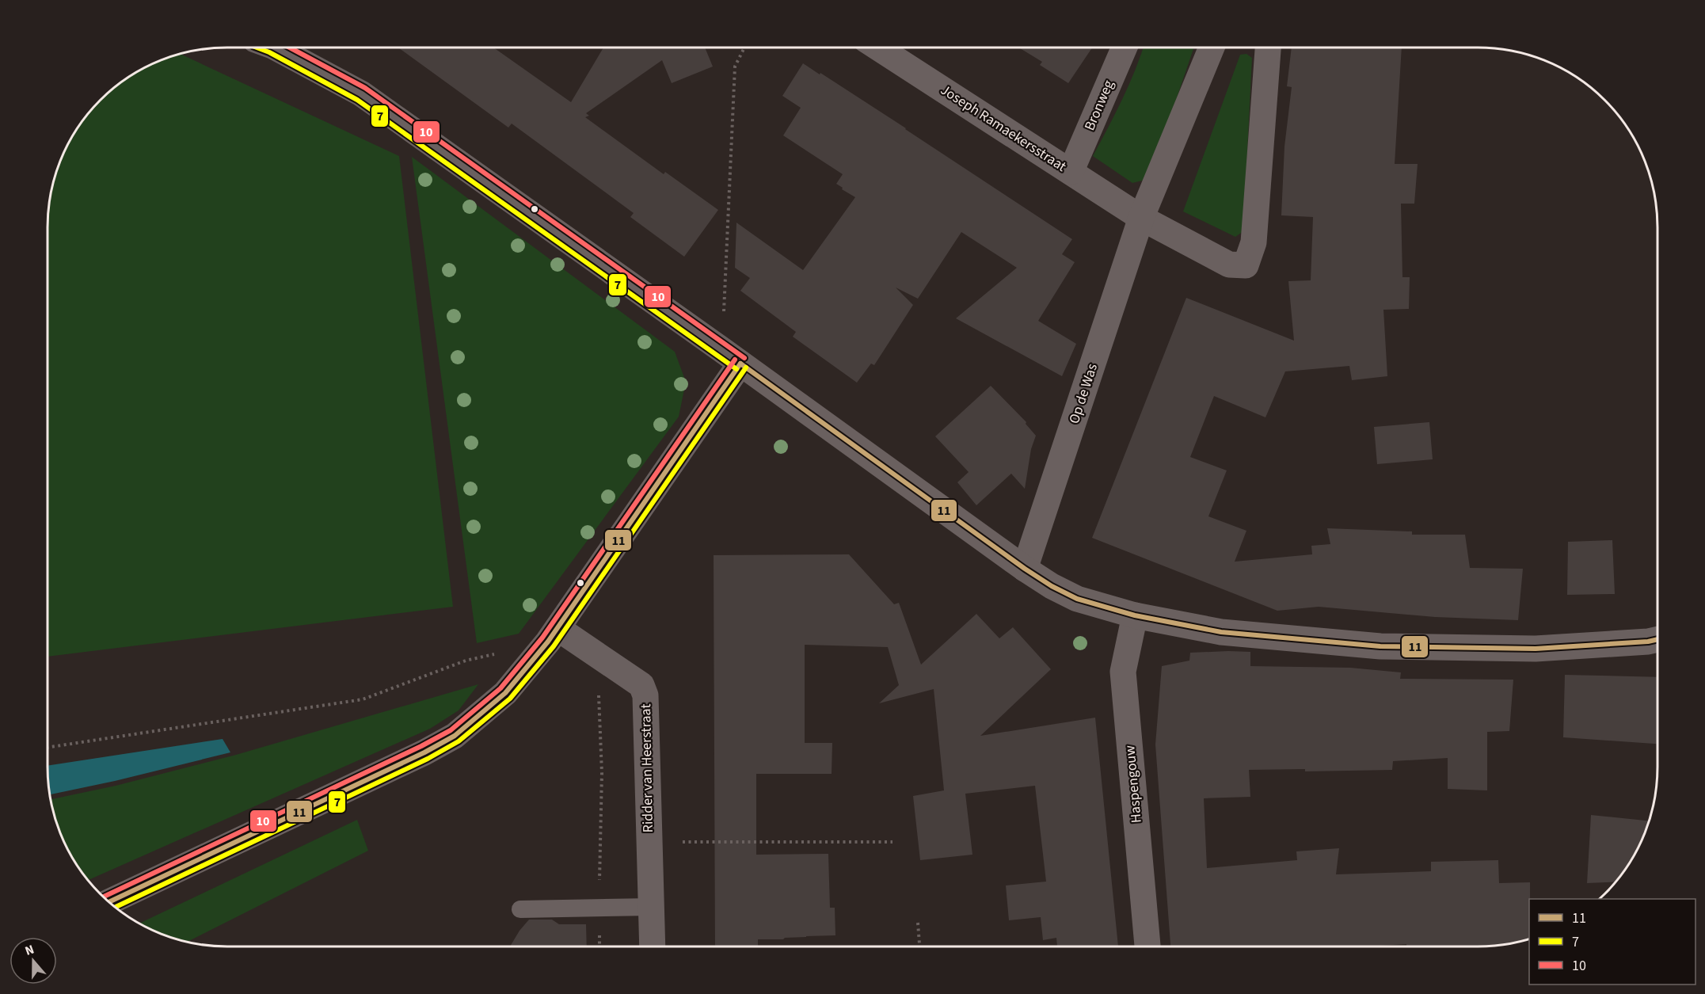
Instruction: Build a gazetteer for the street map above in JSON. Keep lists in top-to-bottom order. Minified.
{"streets":{"street":["Bronweg","Joseph Ramaekersstraat","Op de Was","Ridder van Heerstraat","Haspengouw"]},"crossings":[["Bronweg","Joseph Ramaekersstraat"],["Joseph Ramaekersstraat","Op de Was"]],"lines":["transit line 7","transit line 10","transit line 11"],"legend":["11","7","10"],"north":"top"}
